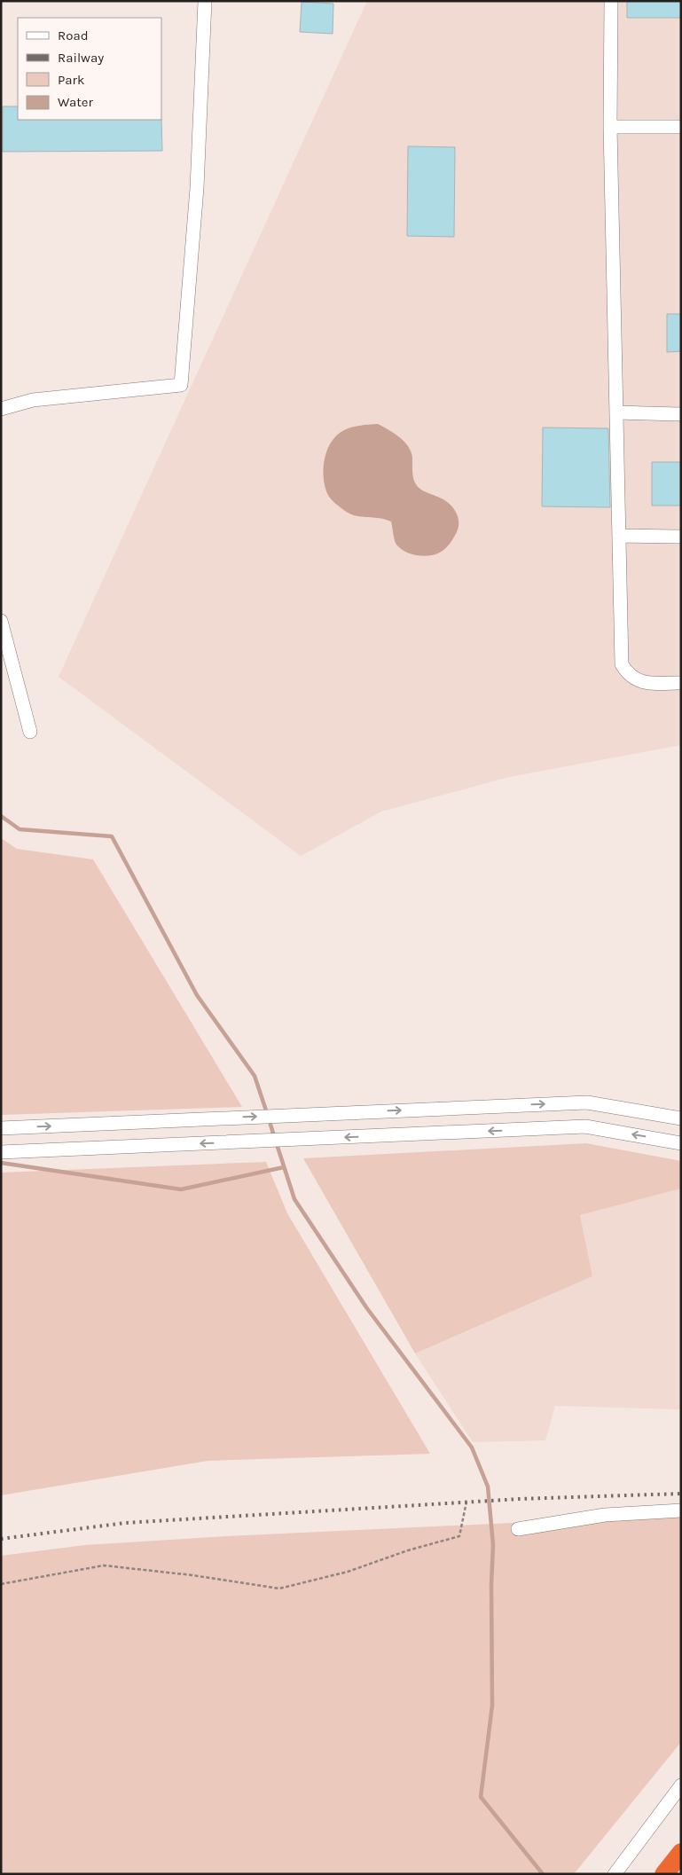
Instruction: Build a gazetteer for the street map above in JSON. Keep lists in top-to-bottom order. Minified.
{"legend":["Road","Railway","Park","Water"]}
